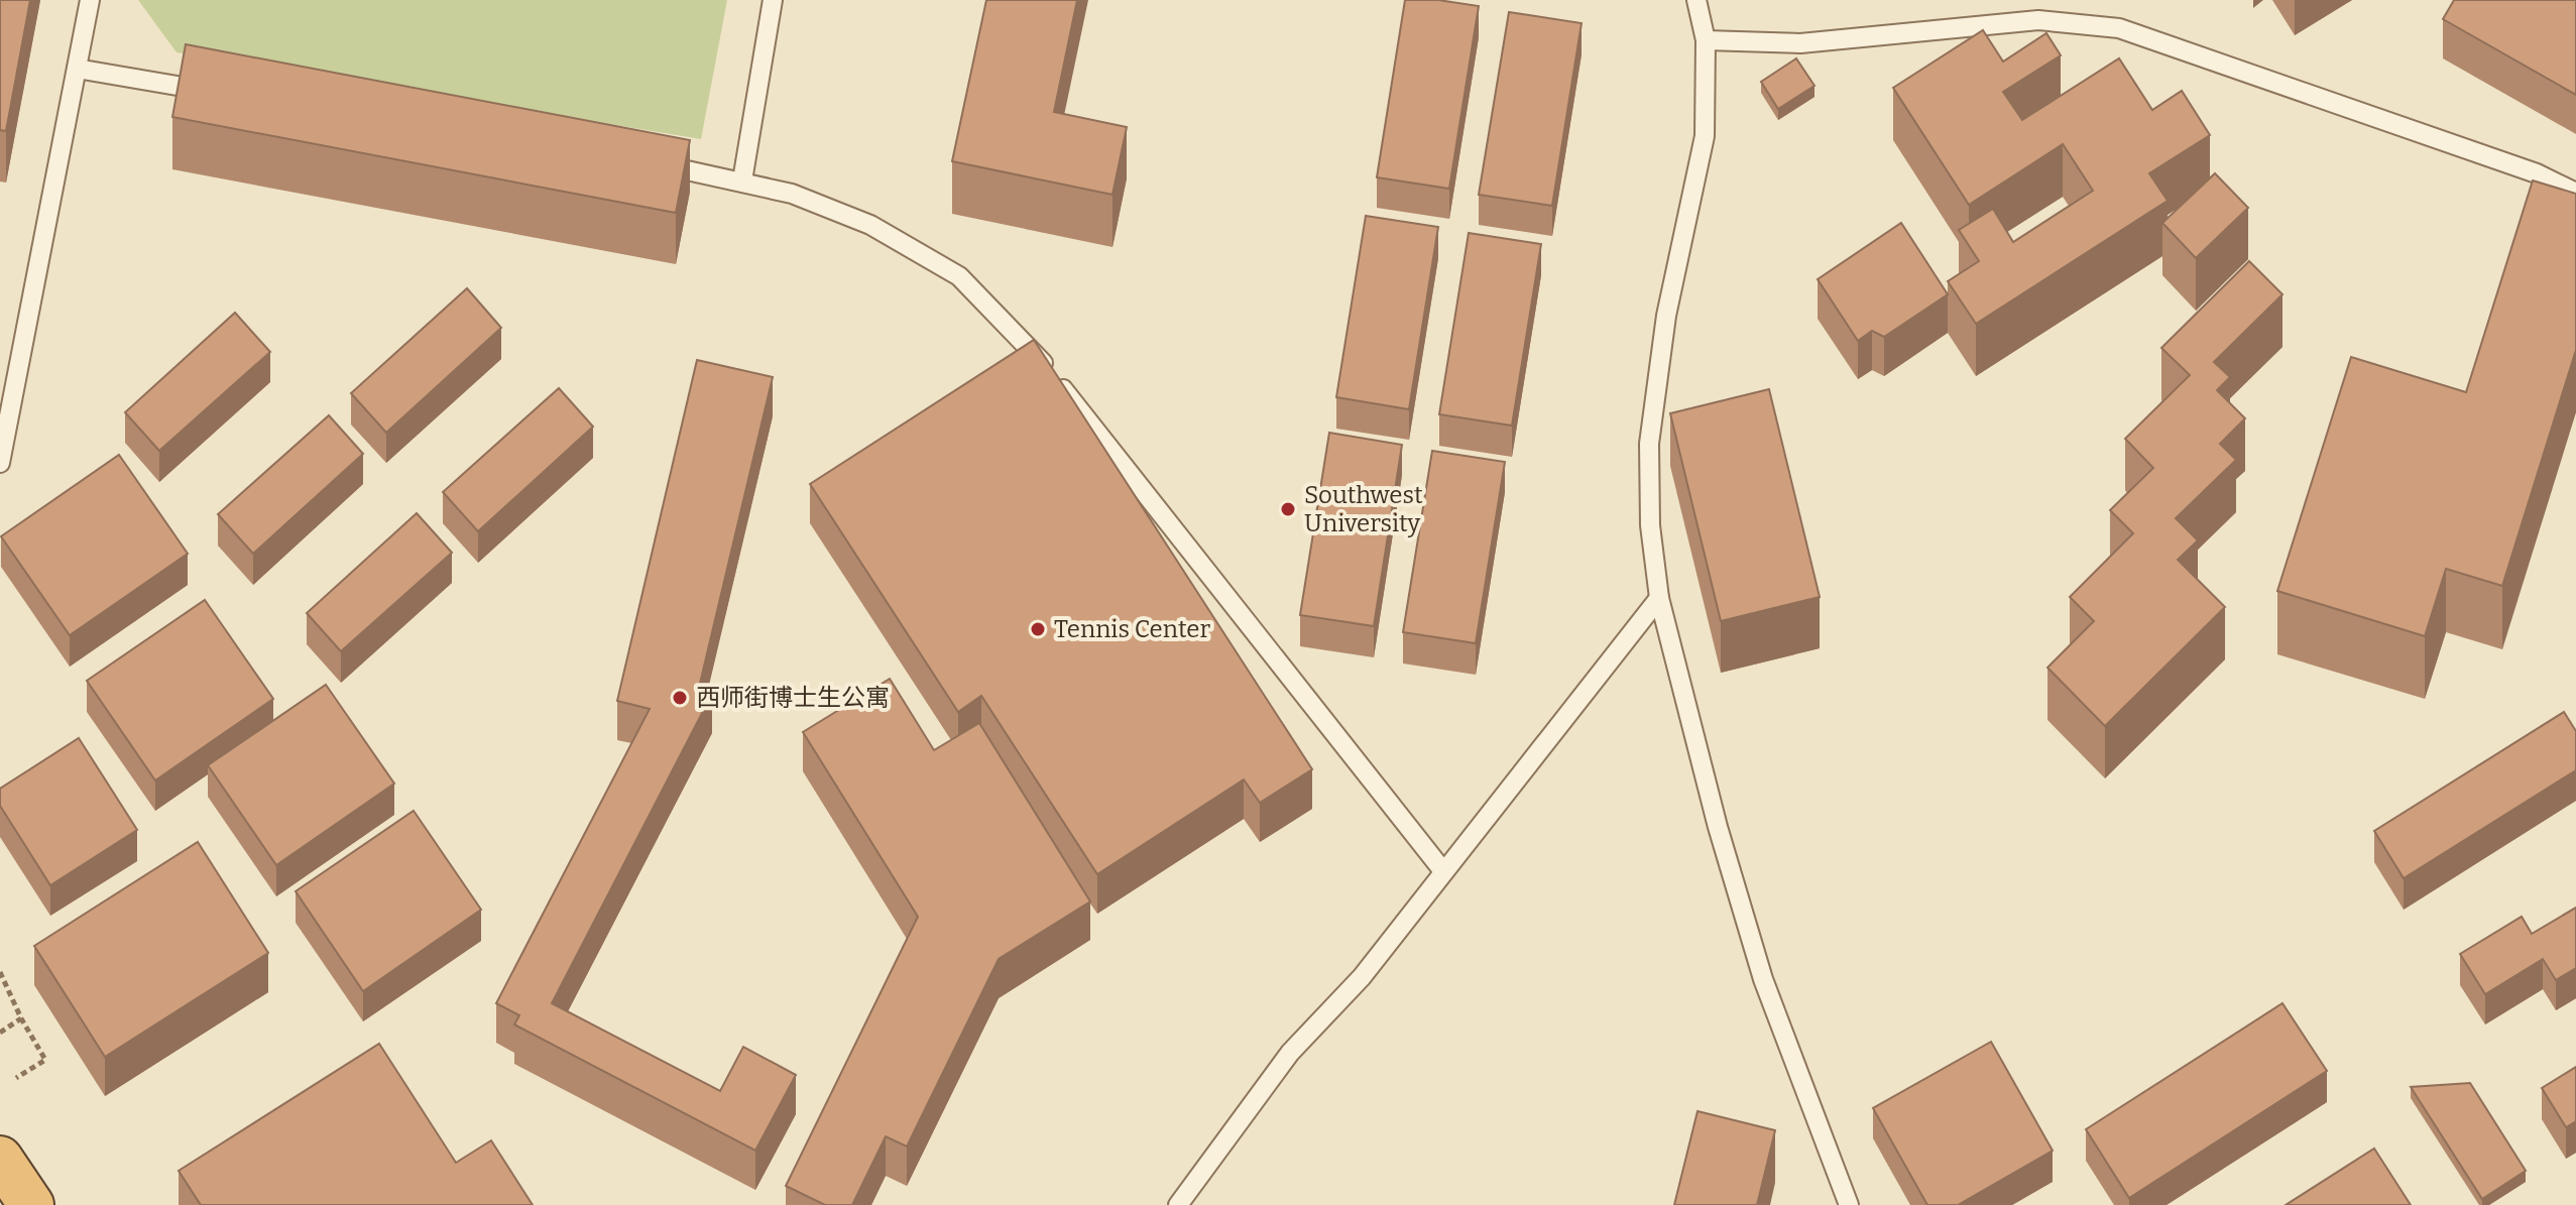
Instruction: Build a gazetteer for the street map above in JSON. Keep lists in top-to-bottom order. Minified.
{"places":["Southwest University","Tennis Center","西师街博士生公寓"]}
